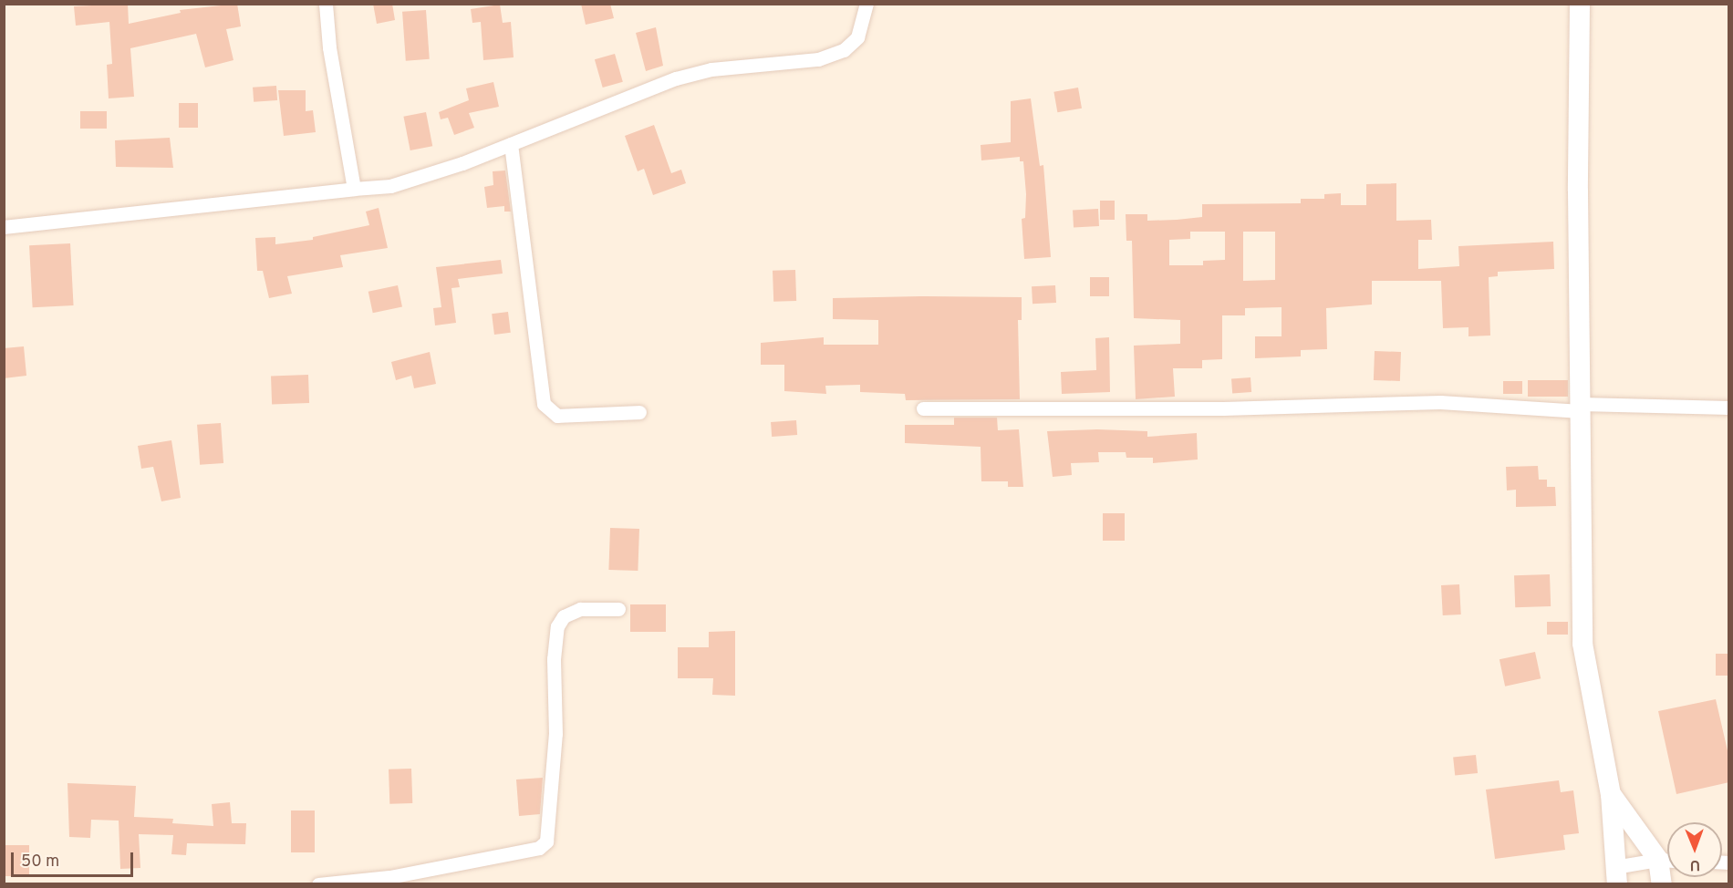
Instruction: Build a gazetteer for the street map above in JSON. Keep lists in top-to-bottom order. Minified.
{"scale_bar":"50 m","north":"bottom"}
